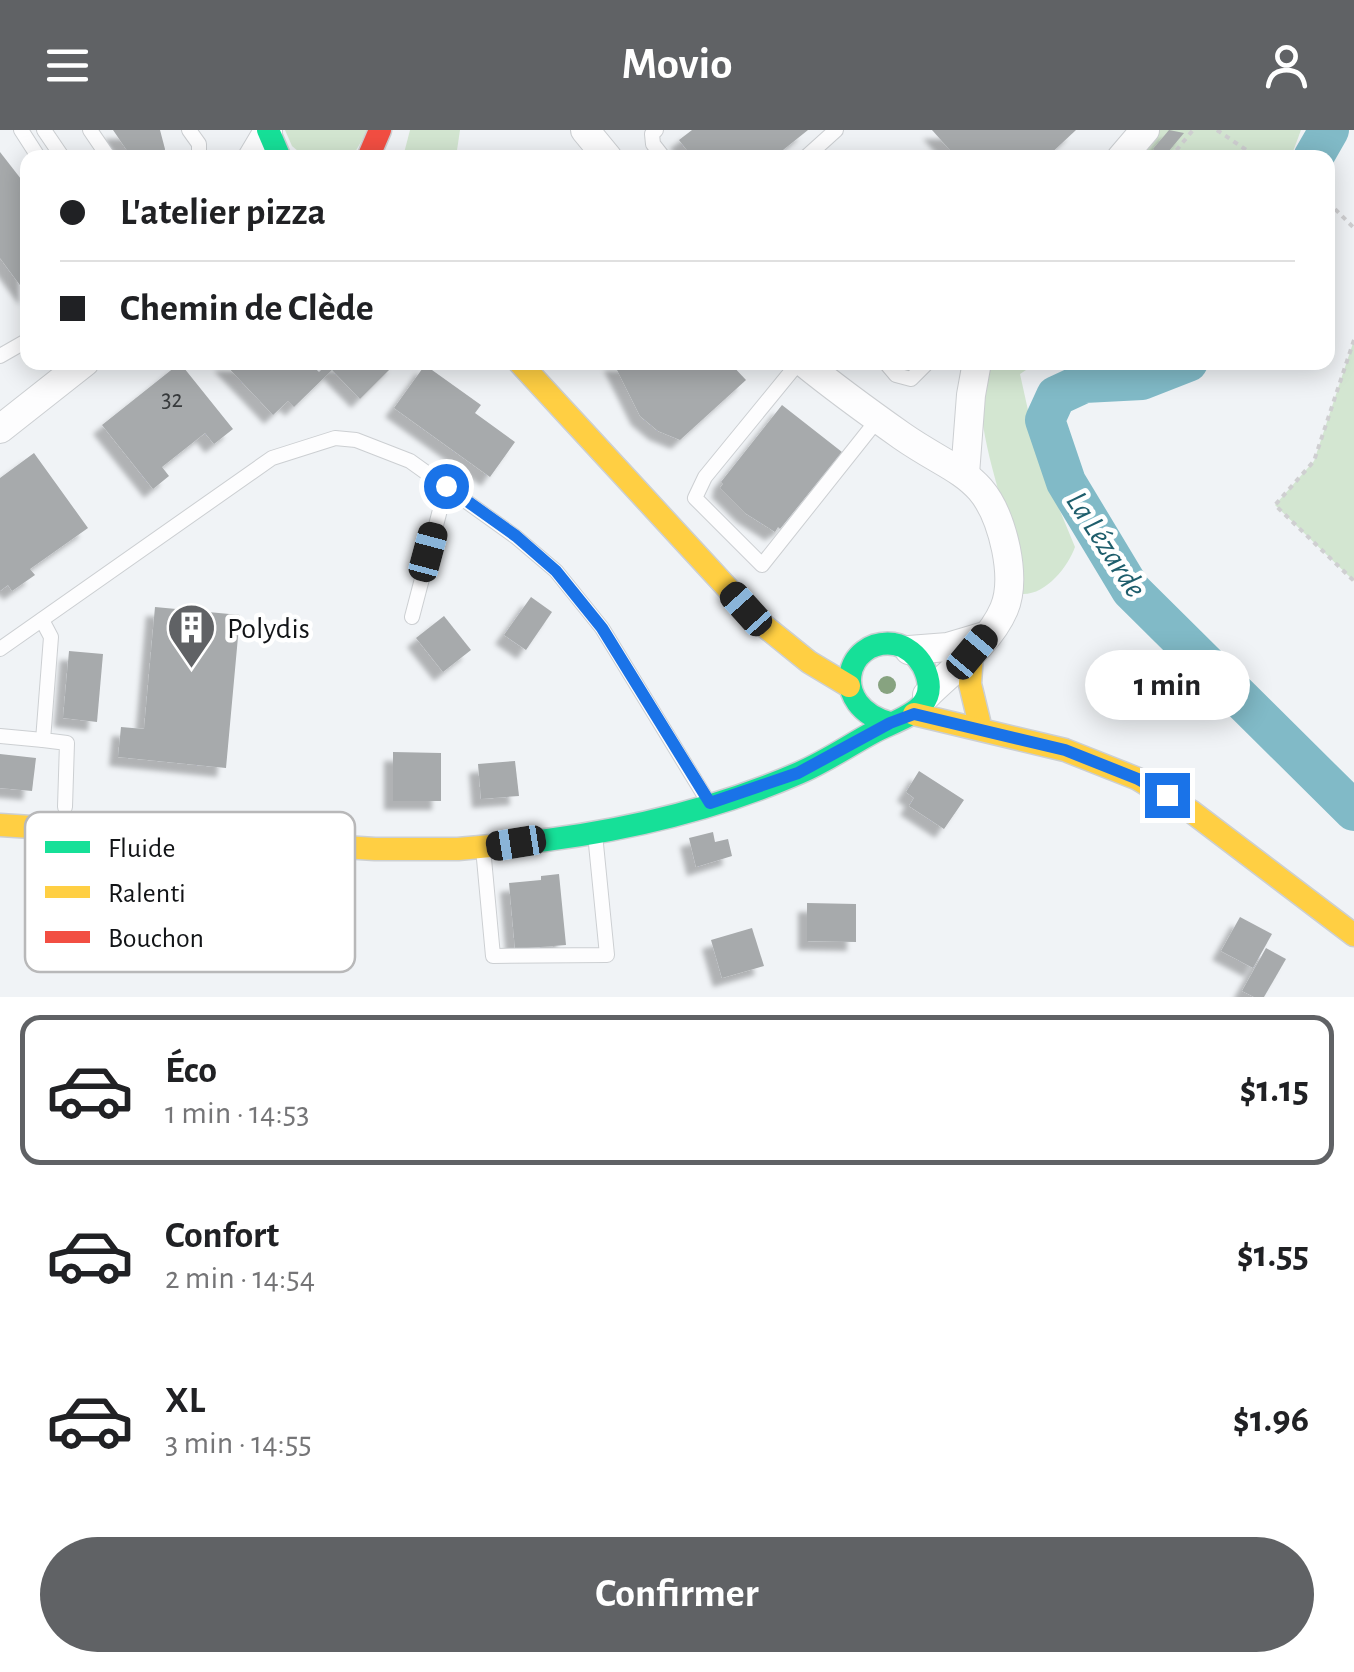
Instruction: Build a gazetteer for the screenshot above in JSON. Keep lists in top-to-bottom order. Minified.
{"water":["La Lézarde"],"places":{"building":["Polydis"]},"house_numbers":["32"],"legend":["Fluide","Ralenti","Bouchon"],"page":{"header":"Movio","banner":["L'atelier pizza","Chemin de Clède"],"bubble":"1 min","list":[{"name":"Éco","note":"1 min · 14:53","value":"$1.15"},{"name":"Confort","note":"2 min · 14:54","value":"$1.55"},{"name":"XL","note":"3 min · 14:55","value":"$1.96"}],"buttons":"Confirmer"}}
